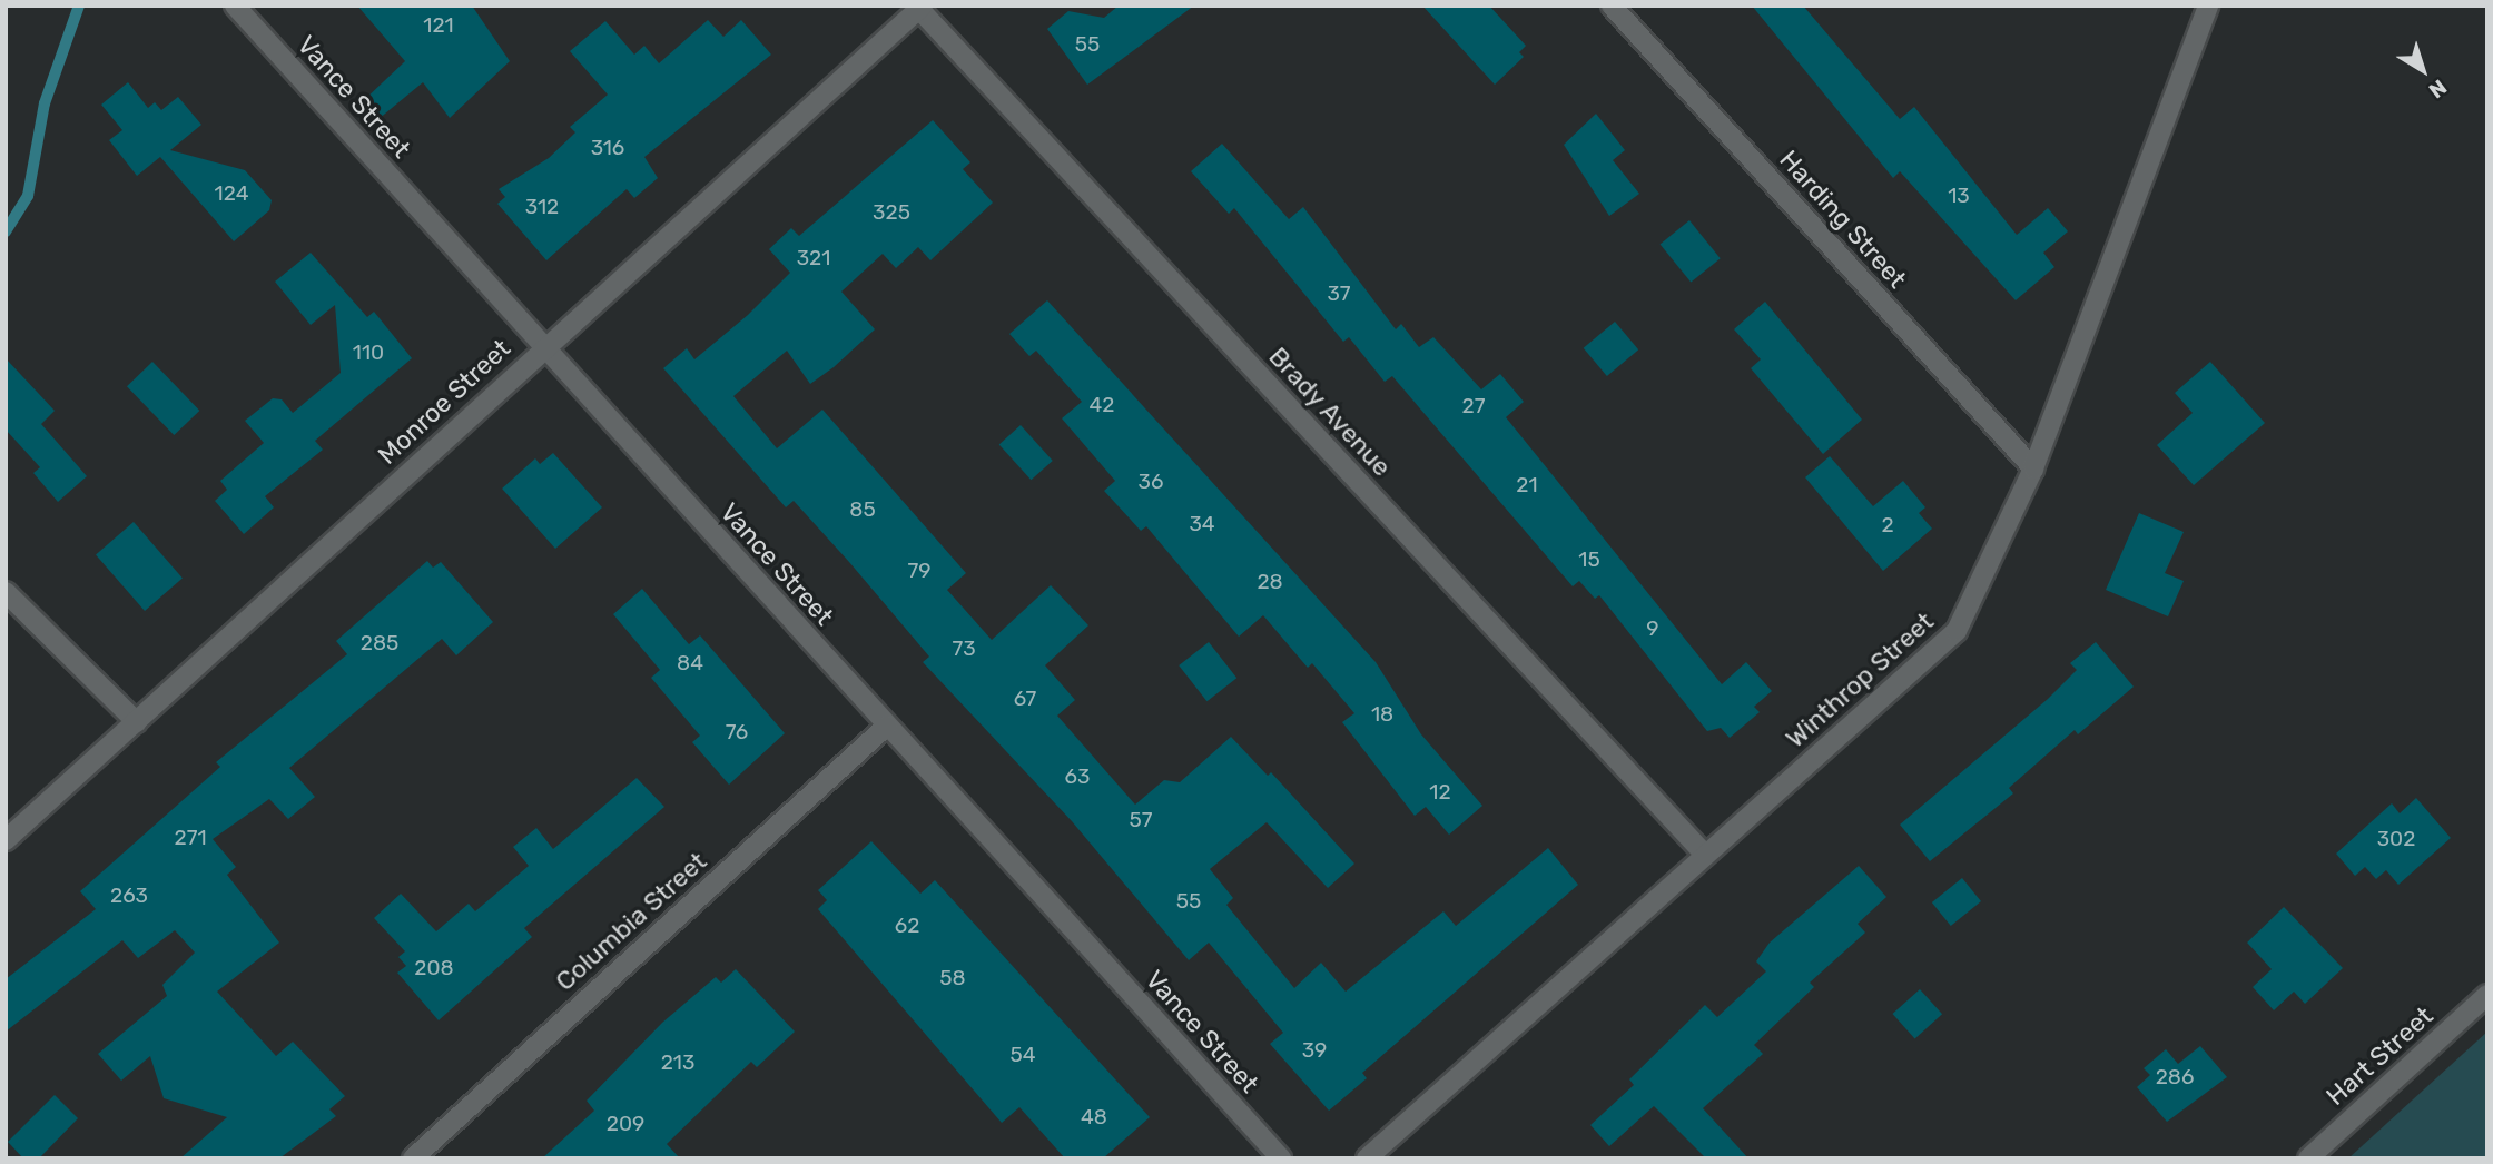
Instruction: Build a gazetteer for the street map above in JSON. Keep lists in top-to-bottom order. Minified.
{"streets":{"street":["Vance Street","Harding Street","Monroe Street","Brady Avenue","Winthrop Street","Columbia Street","Hart Street"]},"crossings":[["Vance Street","Monroe Street"],["Vance Street","Columbia Street"],["Harding Street","Winthrop Street"],["Monroe Street","Brady Avenue"],["Brady Avenue","Winthrop Street"]],"house_numbers":["121","55","316","124","13","312","325","321","37","110","42","27","36","21","85","34","2","15","79","28","9","285","73","84","67","18","76","63","12","57","271","302","263","55","62","208","58","39","54","213","286","48","209"],"north":"bottom right"}
